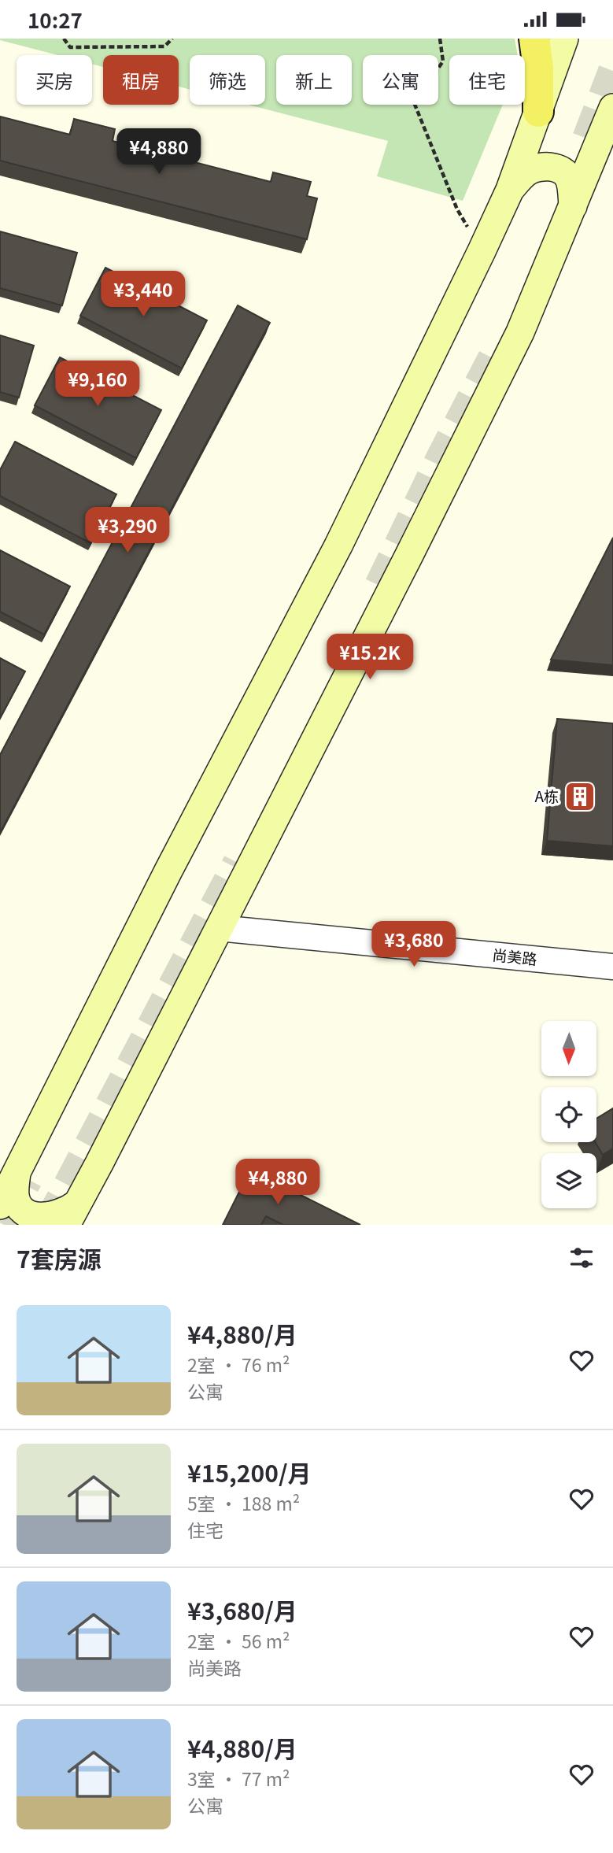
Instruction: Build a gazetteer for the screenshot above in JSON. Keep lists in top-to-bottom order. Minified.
{"streets":{"street":["尚美路"]},"places":{"building":["A栋"]},"north":"bottom","page":{"status":"10:27","chip":["买房","租房","筛选","新上","公寓","住宅"],"price":["¥4,880","¥3,440","¥9,160","¥3,290","¥15.2K","¥3,680","¥4,880"],"heading":"7套房源","list":[{"name":"¥4,880/月","note":"2室 · 76 m² · 公寓"},{"name":"¥15,200/月","note":"5室 · 188 m² · 住宅"},{"name":"¥3,680/月","note":"2室 · 56 m² · 尚美路"},{"name":"¥4,880/月","note":"3室 · 77 m² · 公寓"}]}}
